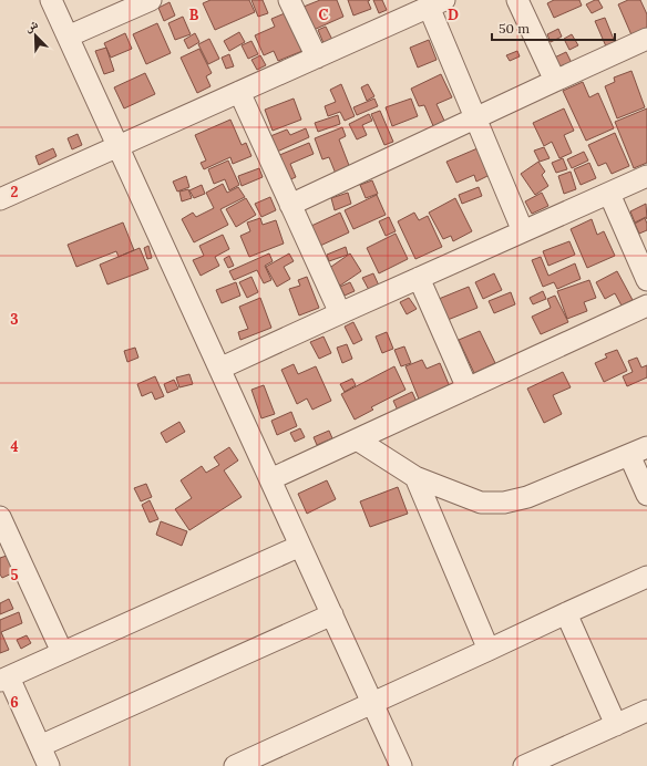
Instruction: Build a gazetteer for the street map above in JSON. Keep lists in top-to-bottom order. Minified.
{"scale_bar":"50 m","north":"top left","grid":{"columns":["B","C","D"],"rows":["2","3","4","5","6"]}}
